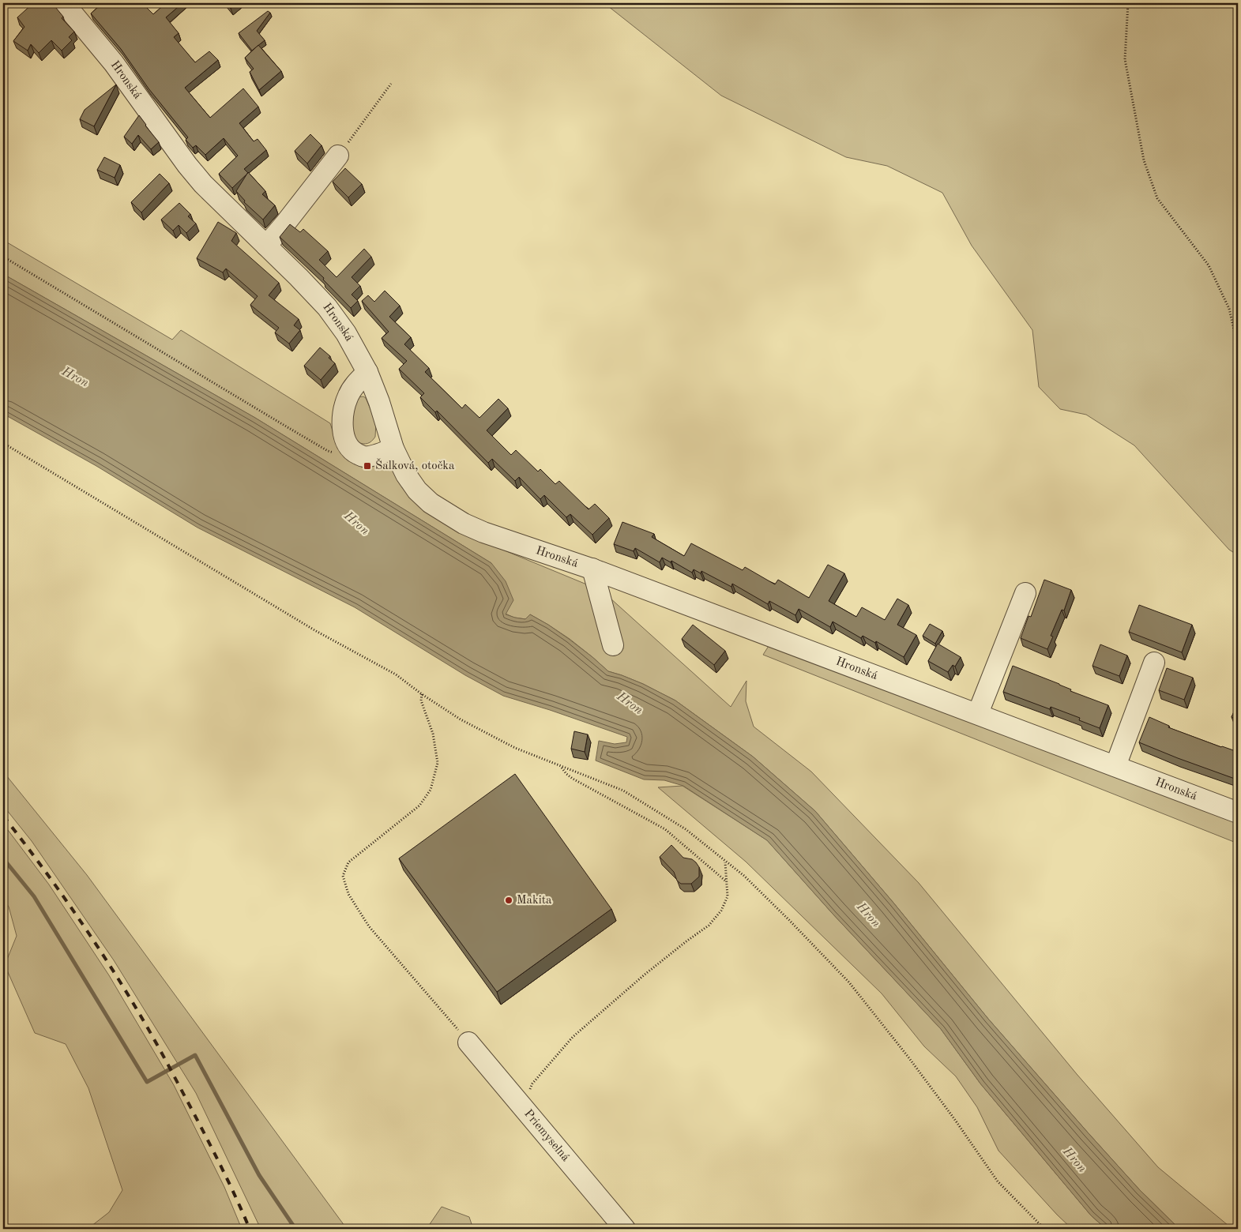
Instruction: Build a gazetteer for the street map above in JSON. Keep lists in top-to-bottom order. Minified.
{"streets":{"street":["Hronská","Priemyselná"]},"water":["Hron"],"places":{"transit":["Šalková, otočka"],"other":["Makita"]}}
